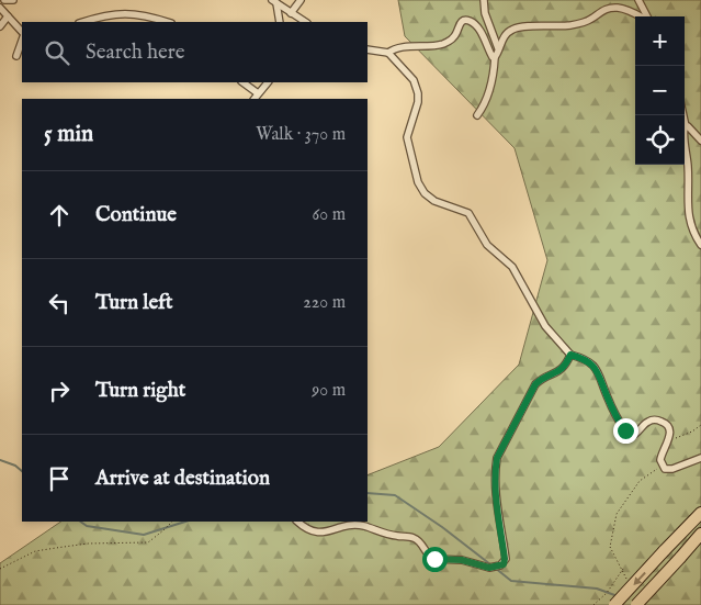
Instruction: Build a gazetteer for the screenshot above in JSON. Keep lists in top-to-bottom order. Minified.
{"page":{"map_buttons":["+","−"],"search":"Search here","heading":["5 min","Walk · 370 m"],"list":[["Continue","60 m"],["Turn left","220 m"],["Turn right","90 m"],"Arrive at destination"]}}
